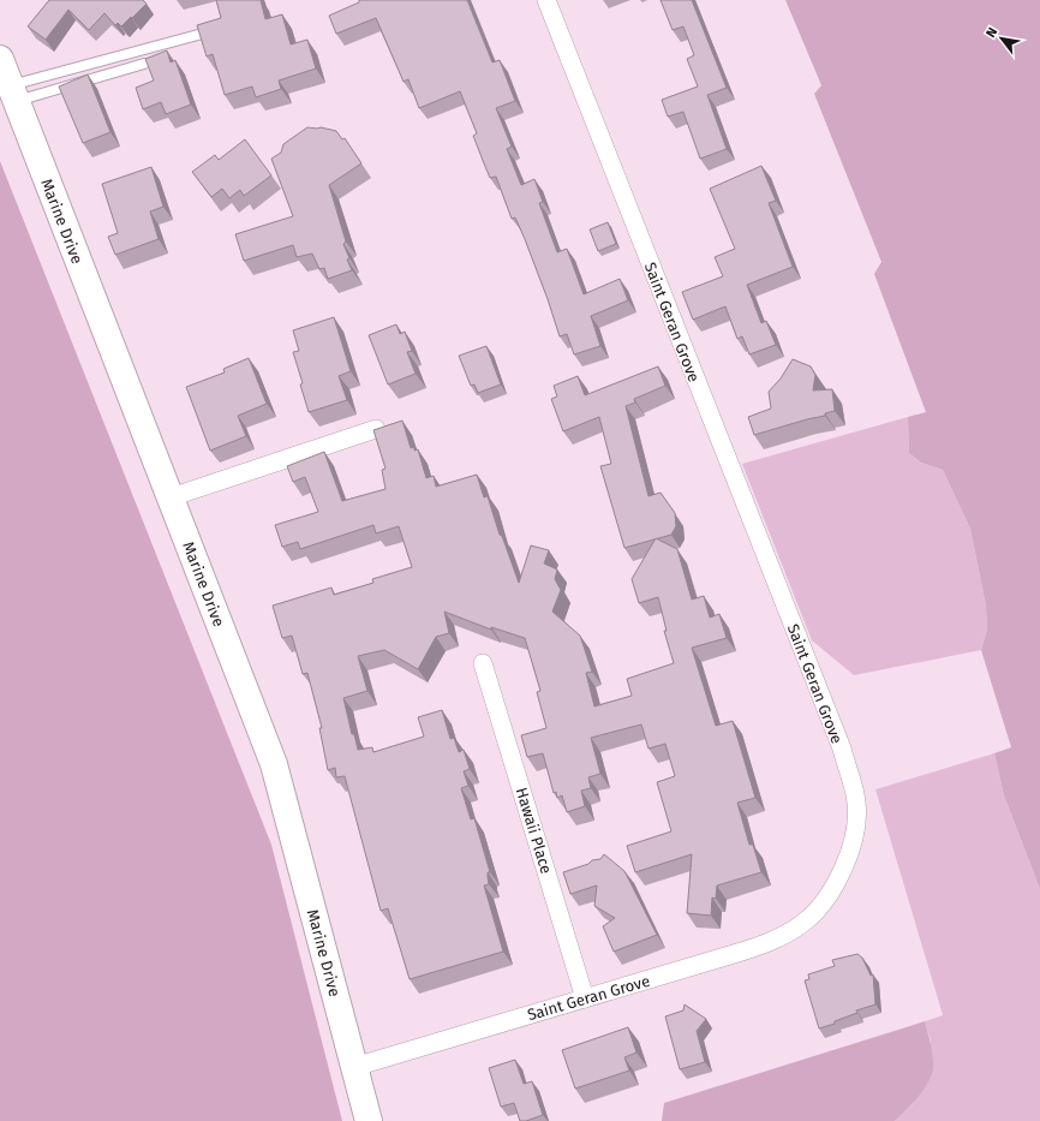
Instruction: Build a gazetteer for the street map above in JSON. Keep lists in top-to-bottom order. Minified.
{"streets":{"street":["Marine Drive","Saint Geran Grove","Hawaii Place"]},"crossings":[["Marine Drive","Saint Geran Grove"],["Saint Geran Grove","Hawaii Place"]],"north":"top left"}
